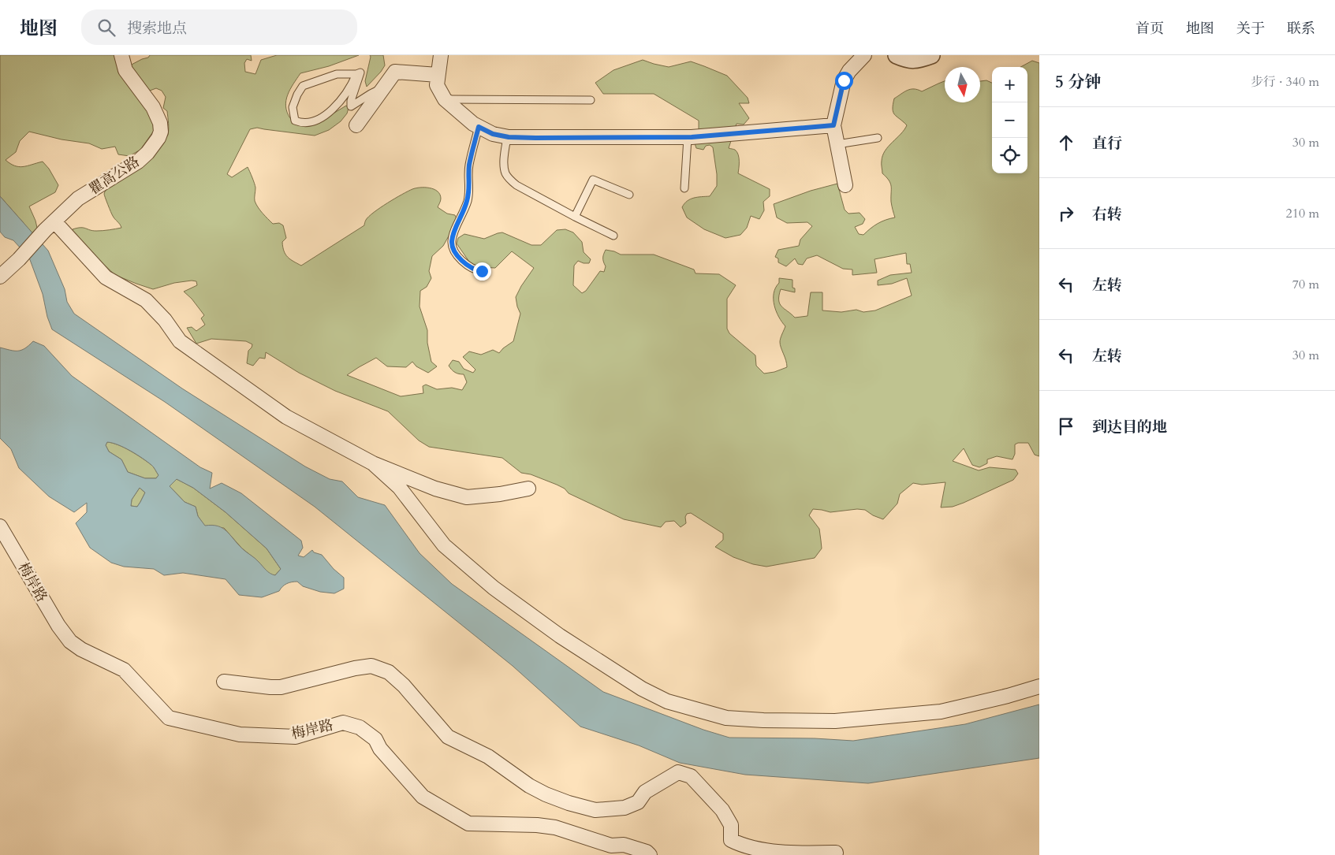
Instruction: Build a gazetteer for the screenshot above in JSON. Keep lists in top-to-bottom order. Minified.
{"streets":{"street":["瞿高公路","梅岸路"]},"north":"bottom","page":{"header":"地图","search":"搜索地点","nav":["首页","地图","关于","联系"],"heading":["5 分钟","步行 · 340 m"],"map_buttons":["+","−"],"list":[["直行","30 m"],["右转","210 m"],["左转","70 m"],["左转","30 m"],"到达目的地"]}}
